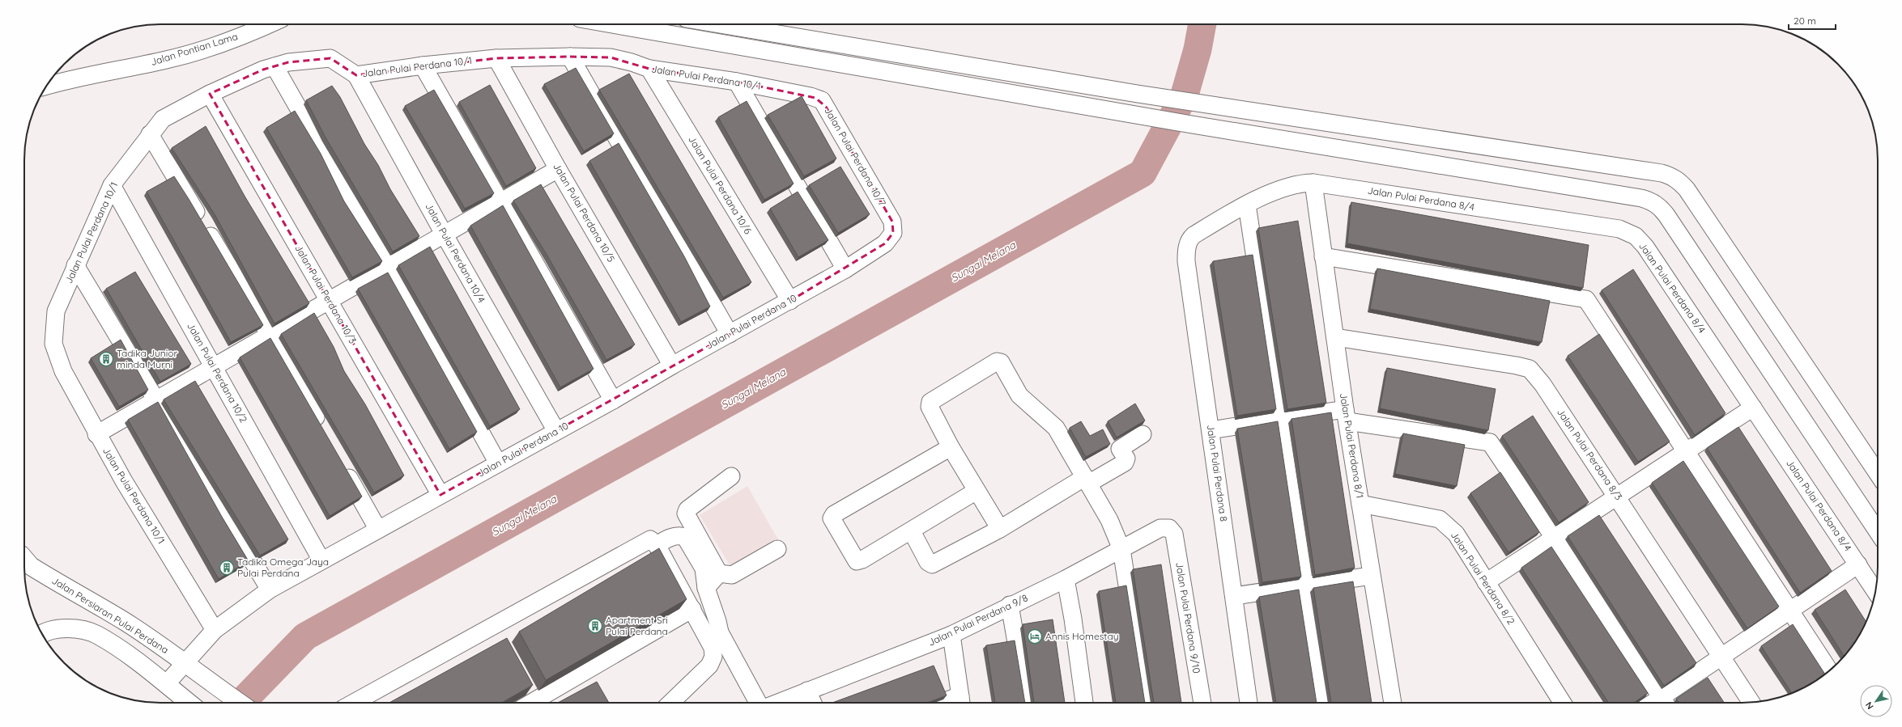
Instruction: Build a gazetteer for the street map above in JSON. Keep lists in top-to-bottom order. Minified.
{"streets":{"main road":["Jalan Persiaran Pulai Perdana"],"street":["Jalan Pontian Lama","Jalan Pulai Perdana 10/1","Jalan Pulai Perdana 10/7","Jalan Pulai Perdana 10/6","Jalan Pulai Perdana 8/4","Jalan Pulai Perdana 10/5","Jalan Pulai Perdana 10/4","Jalan Pulai Perdana 10/3","Jalan Pulai Perdana 10","Jalan Pulai Perdana 10/2","Jalan Pulai Perdana 8/1","Jalan Pulai Perdana 8/3","Jalan Pulai Perdana 8","Jalan Pulai Perdana 8/2","Jalan Pulai Perdana 9/10","Jalan Pulai Perdana 9/8"]},"crossings":[["Jalan Pulai Perdana 10/1","Jalan Pulai Perdana 10/7"],["Jalan Pulai Perdana 10/1","Jalan Pulai Perdana 10/6"],["Jalan Pulai Perdana 10/1","Jalan Pulai Perdana 10/5"],["Jalan Pulai Perdana 10/1","Jalan Pulai Perdana 10/4"],["Jalan Pulai Perdana 10/1","Jalan Pulai Perdana 10/3"],["Jalan Pulai Perdana 10/1","Jalan Pulai Perdana 10"],["Jalan Pulai Perdana 10/1","Jalan Pulai Perdana 10/2"],["Jalan Pulai Perdana 10/7","Jalan Pulai Perdana 10"],["Jalan Pulai Perdana 10/6","Jalan Pulai Perdana 10"],["Jalan Pulai Perdana 8/4","Jalan Pulai Perdana 8/1"],["Jalan Pulai Perdana 8/4","Jalan Pulai Perdana 8"],["Jalan Pulai Perdana 10/5","Jalan Pulai Perdana 10"],["Jalan Pulai Perdana 10/4","Jalan Pulai Perdana 10"],["Jalan Pulai Perdana 10/3","Jalan Pulai Perdana 10"],["Jalan Pulai Perdana 10","Jalan Pulai Perdana 10/2"],["Jalan Pulai Perdana 10","Jalan Persiaran Pulai Perdana"],["Jalan Pulai Perdana 8/1","Jalan Pulai Perdana 8/3"],["Jalan Pulai Perdana 8/1","Jalan Pulai Perdana 8/2"],["Jalan Pulai Perdana 9/10","Jalan Pulai Perdana 9/8"]],"water":["Sungai Melana"],"places":{"building":["Tadika Junior minda Murni","Tadika Omega Jaya Pulai Perdana","Apartment Sri Pulai Perdana"],"hotel":["Annis Homestay"]},"scale_bar":"20 m","north":"bottom left"}
